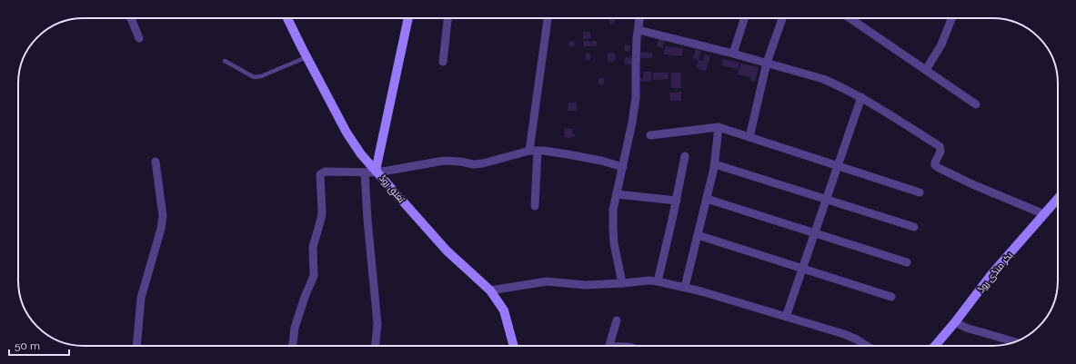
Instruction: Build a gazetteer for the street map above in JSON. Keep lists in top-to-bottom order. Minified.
{"streets":{"street":["تغلق روڈ","بکر منڈی روڈ"]},"scale_bar":"50 m"}
